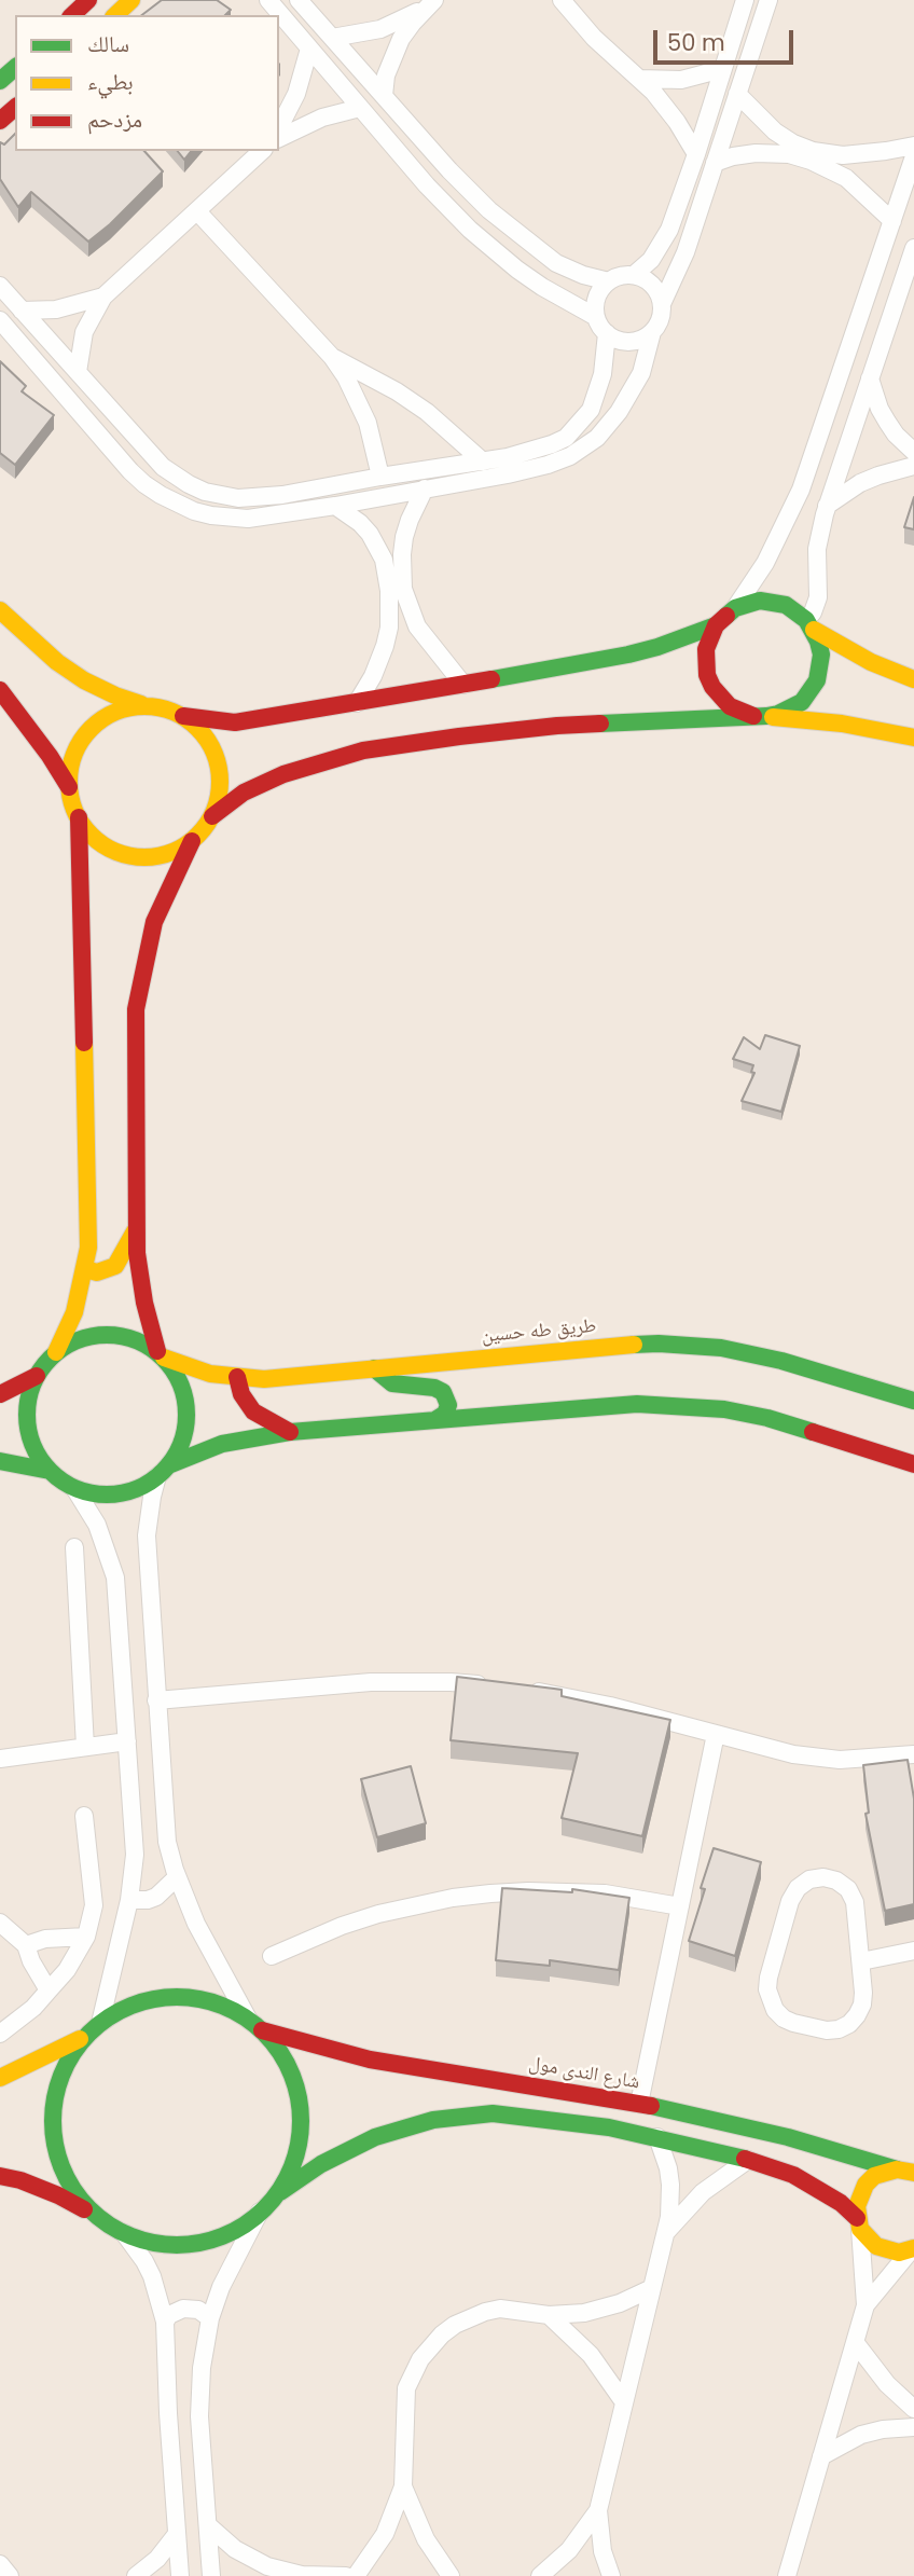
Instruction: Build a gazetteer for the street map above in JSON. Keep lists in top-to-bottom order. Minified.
{"streets":{"street":["طريق طه حسين","شارع الندى مول"]},"legend":["سالك","بطيء","مزدحم"],"scale_bar":"50 m"}
